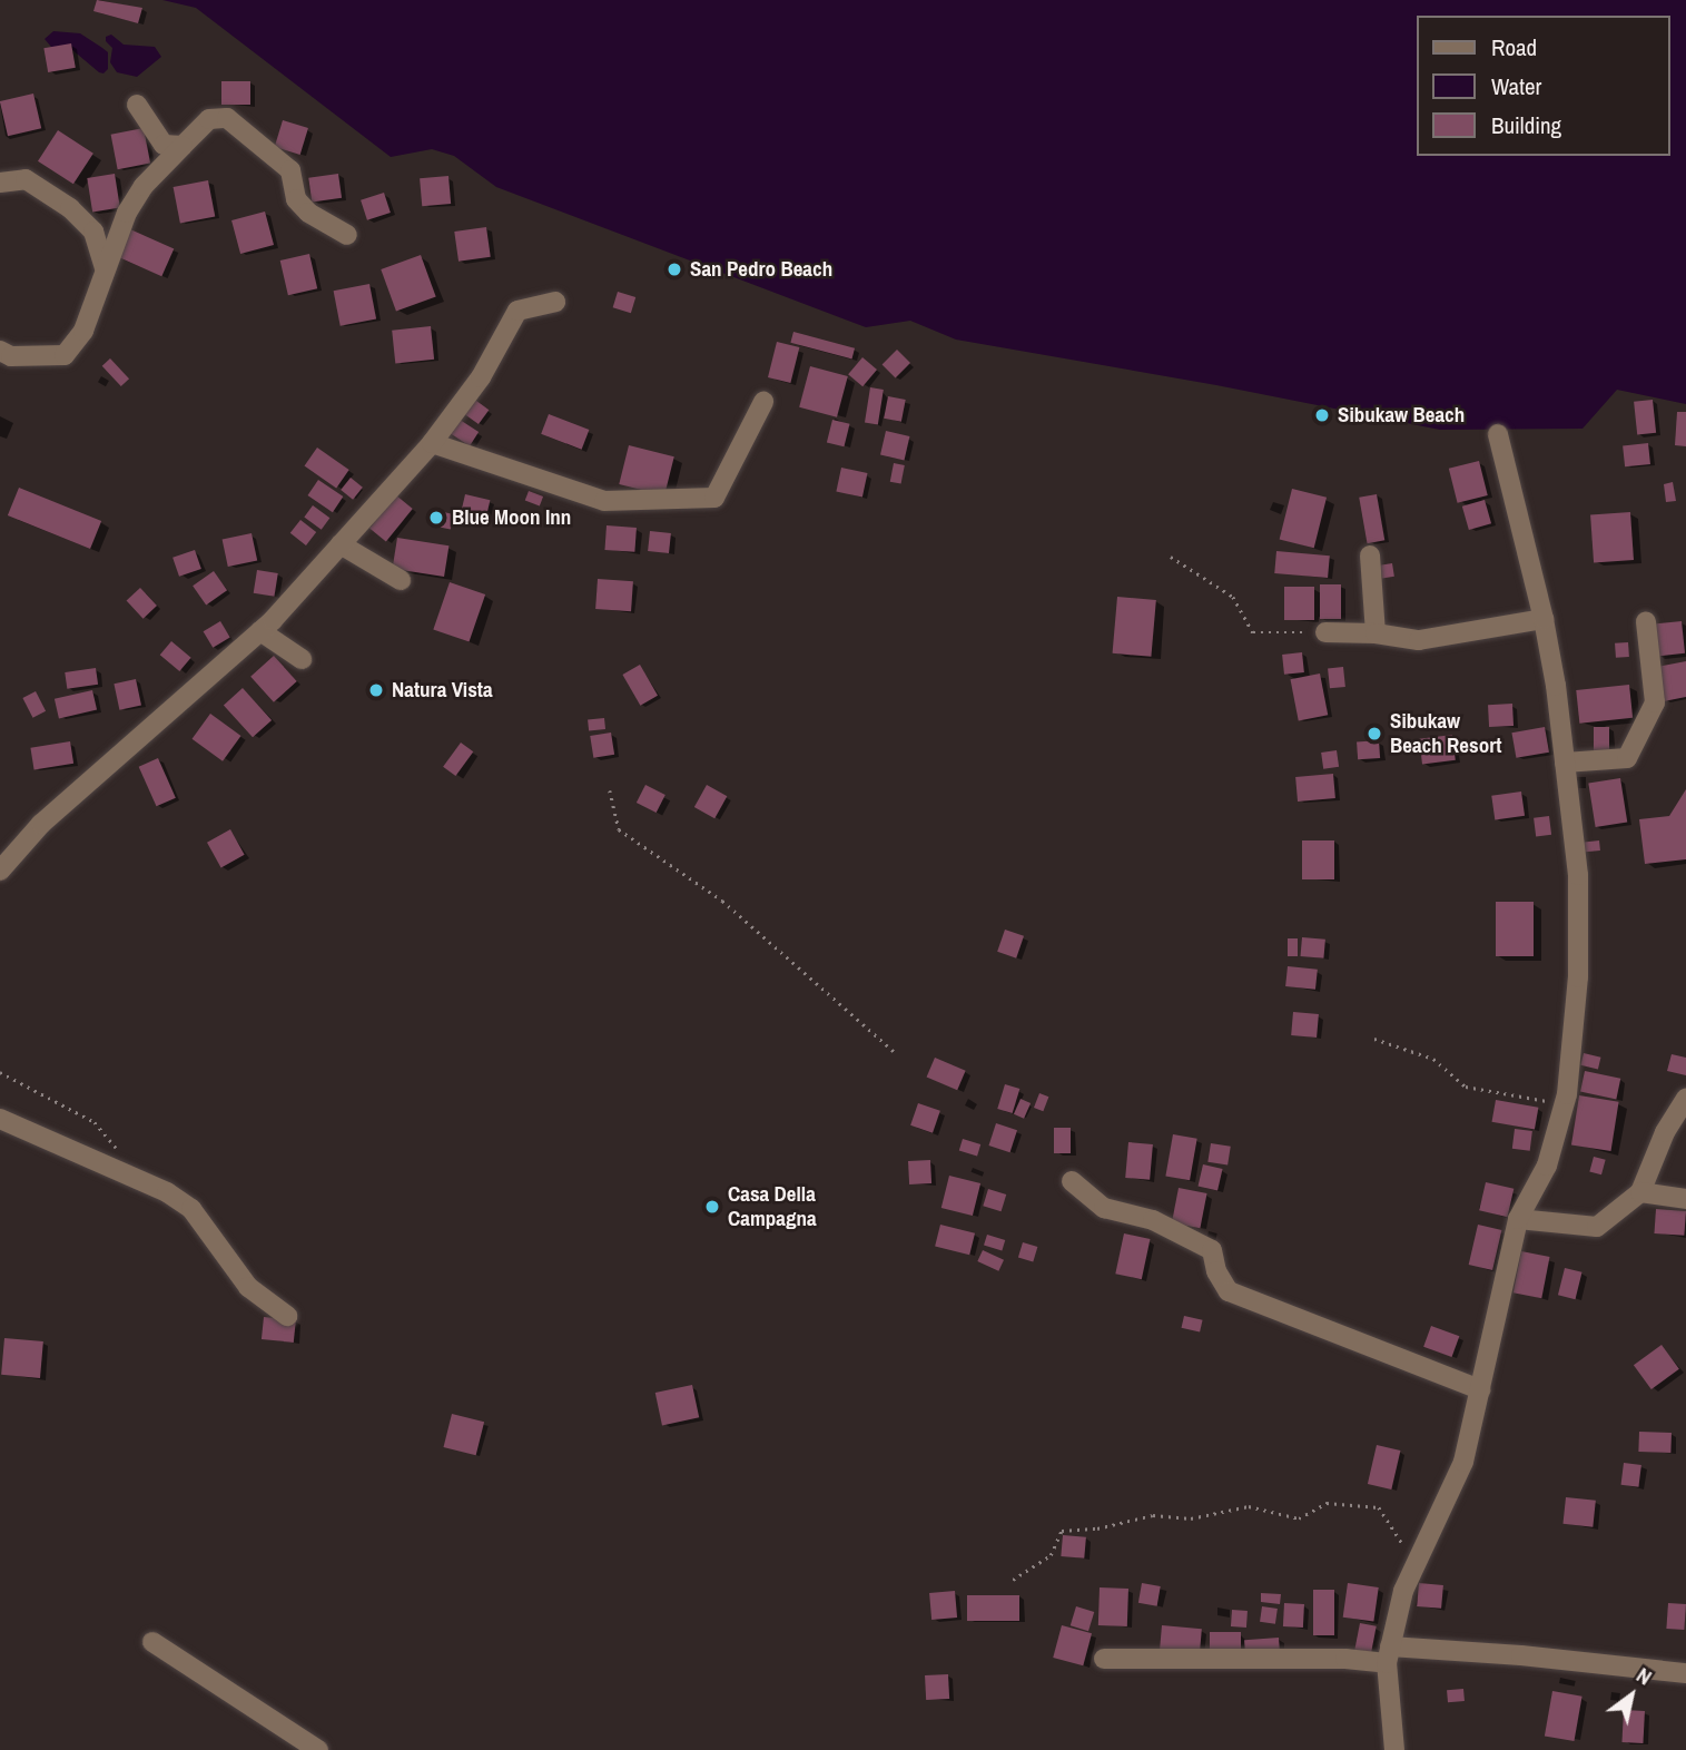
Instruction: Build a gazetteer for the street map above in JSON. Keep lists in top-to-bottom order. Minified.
{"places":["San Pedro Beach","Sibukaw Beach","Blue Moon Inn","Natura Vista","Sibukaw Beach Resort","Casa Della Campagna"],"legend":["Road","Water","Building"],"north":"top right"}
